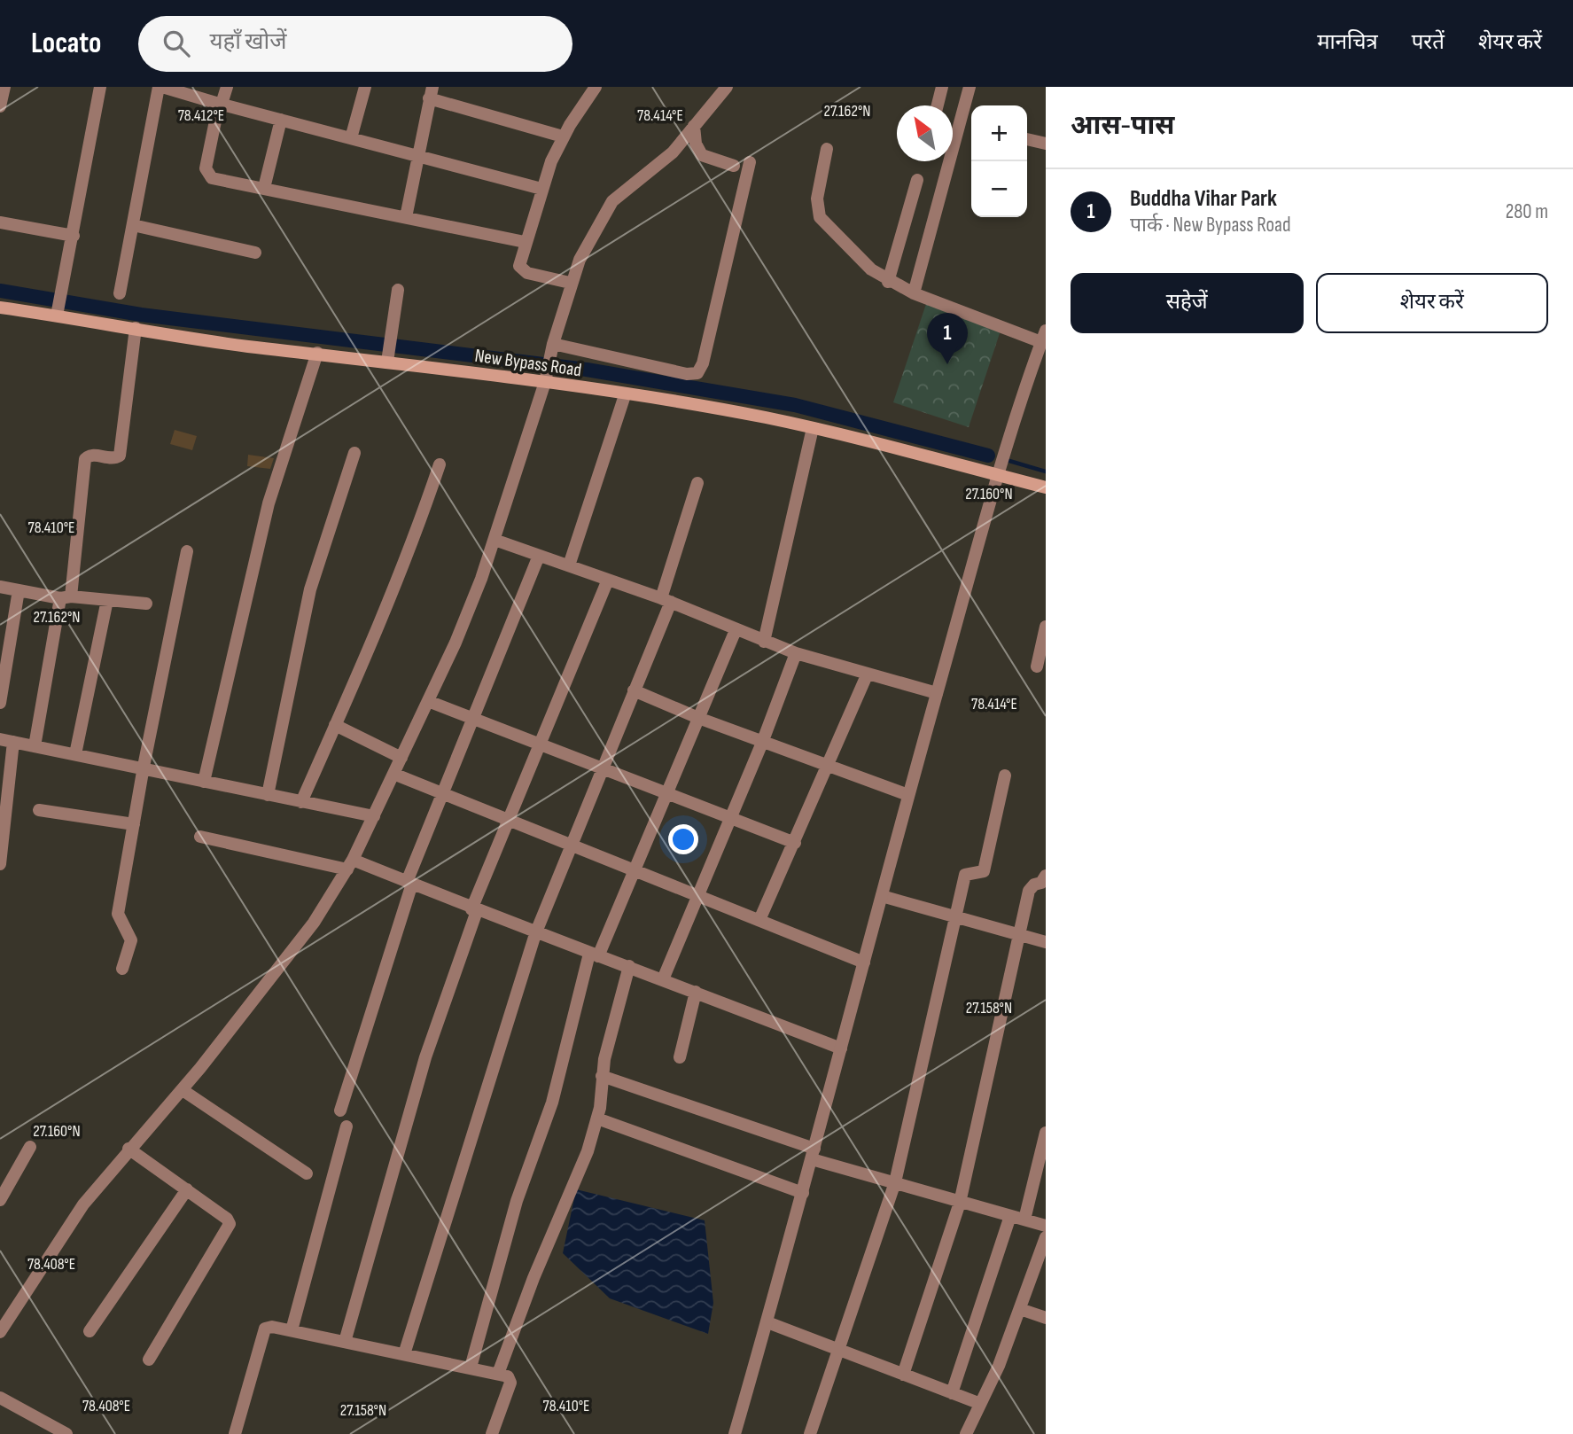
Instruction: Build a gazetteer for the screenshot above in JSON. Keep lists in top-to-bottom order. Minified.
{"streets":{"main road":["New Bypass Road"]},"north":"top left","page":{"header":"Locato","search":"यहाँ खोजें","nav":["मानचित्र","परतें","शेयर करें"],"heading":"आस-पास","map_buttons":["+","−"],"list":[{"mark":"1","name":"Buddha Vihar Park","note":"पार्क · New Bypass Road","value":"280 m"}],"buttons":["सहेजें","शेयर करें"],"pins":"1"},"coordinates":["27.162°N","78.414°E","78.412°E","27.160°N","78.410°E","27.158°N","78.408°E"]}
